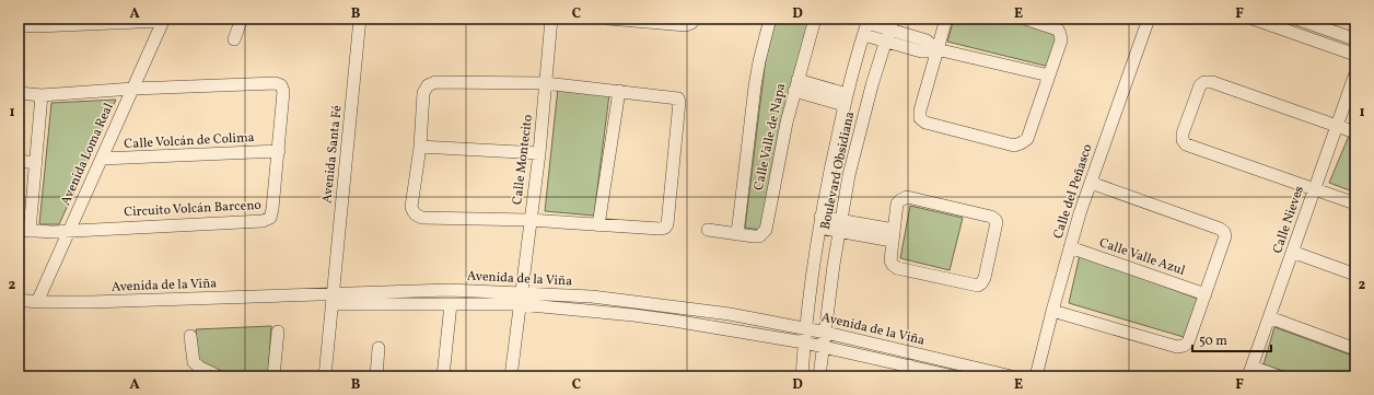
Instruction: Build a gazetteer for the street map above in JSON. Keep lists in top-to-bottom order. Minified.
{"streets":{"street":["Calle Valle de Napa","Calle Volcán de Colima","Avenida Loma Real","Avenida Santa Fé","Calle Montecito","Boulevard Obsidiana","Calle del Peñasco","Circuito Volcán Barceno","Calle Nieves","Calle Valle Azul","Avenida de la Viña"]},"crossings":[["Calle Volcán de Colima","Avenida Loma Real"],["Calle Volcán de Colima","Circuito Volcán Barceno"],["Avenida Loma Real","Circuito Volcán Barceno"],["Avenida Loma Real","Avenida de la Viña"],["Avenida Santa Fé","Avenida de la Viña"],["Calle Montecito","Avenida de la Viña"],["Boulevard Obsidiana","Avenida de la Viña"],["Calle del Peñasco","Calle Valle Azul"]],"scale_bar":"50 m","grid":{"columns":["A","B","C","D","E","F"],"rows":["1","2"]}}
